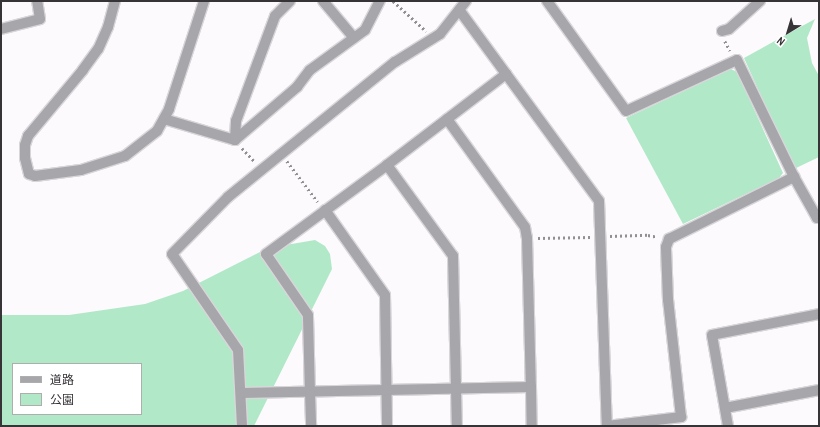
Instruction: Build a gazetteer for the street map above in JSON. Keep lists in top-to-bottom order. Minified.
{"legend":["道路","公園"],"north":"bottom left"}
